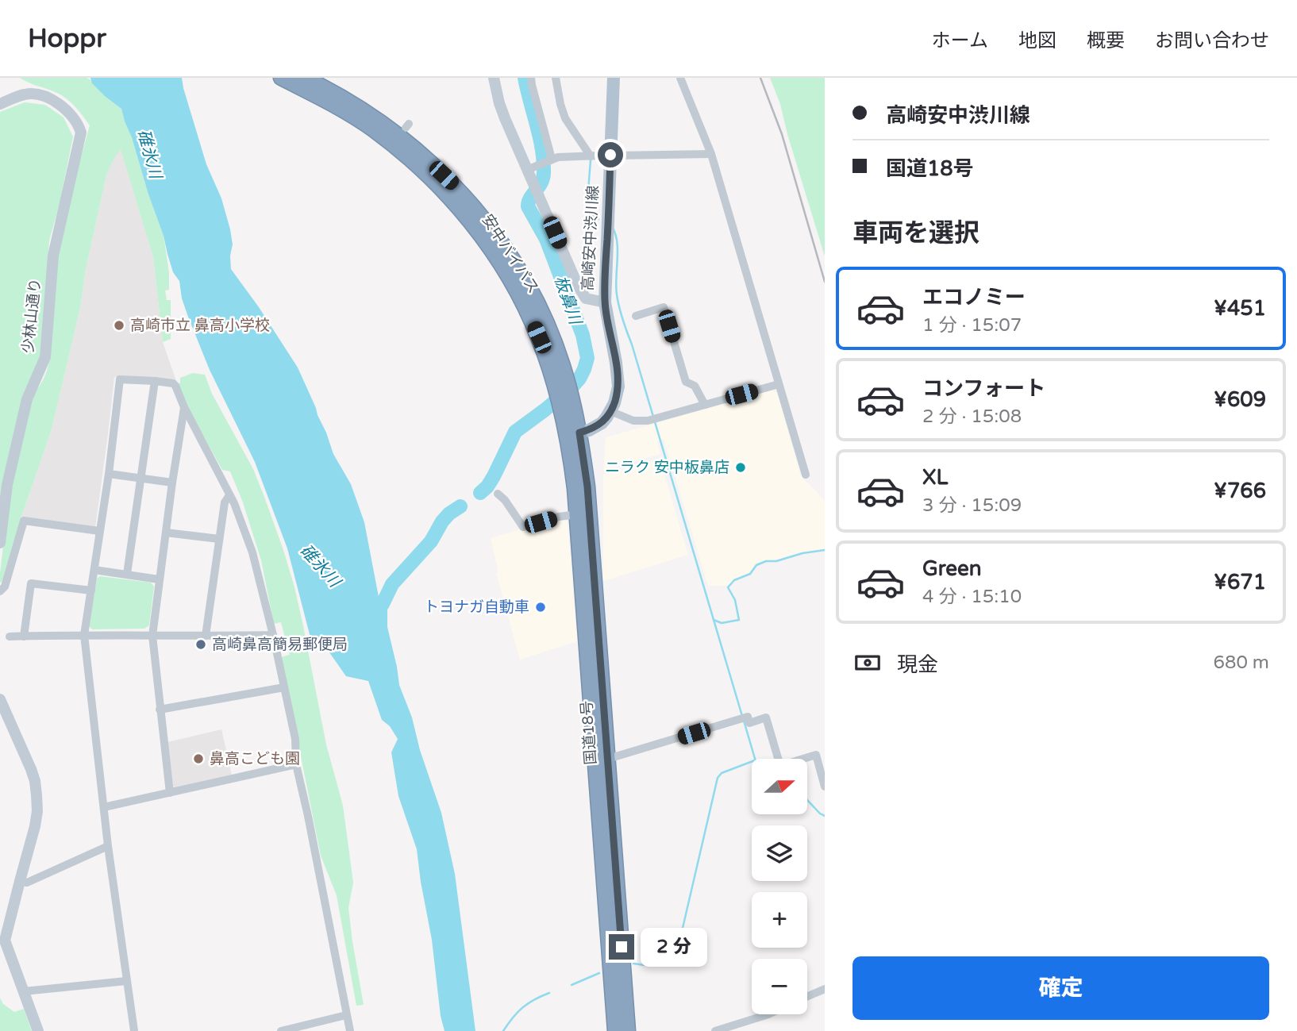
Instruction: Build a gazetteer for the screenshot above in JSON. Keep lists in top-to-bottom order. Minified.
{"streets":{"highway":["安中バイパス","国道18号"],"main road":["高崎安中渋川線"],"street":["少林山通り"]},"crossings":[["安中バイパス","国道18号"]],"water":["碓氷川","板鼻川"],"places":["高崎市立 鼻高小学校","ニラク 安中板鼻店","トヨナガ自動車","高崎鼻高簡易郵便局","鼻高こども園"],"north":"right","page":{"header":"Hoppr","nav":["ホーム","地図","概要","お問い合わせ"],"banner":["高崎安中渋川線","国道18号"],"heading":"車両を選択","list":[{"name":"エコノミー","note":"1 分 · 15:07","value":"¥451"},{"name":"コンフォート","note":"2 分 · 15:08","value":"¥609"},{"name":"XL","note":"3 分 · 15:09","value":"¥766"},{"name":"Green","note":"4 分 · 15:10","value":"¥671"}],"pay":["現金","680 m"],"map_buttons":["+","−"],"bubble":"2 分","buttons":"確定"}}
